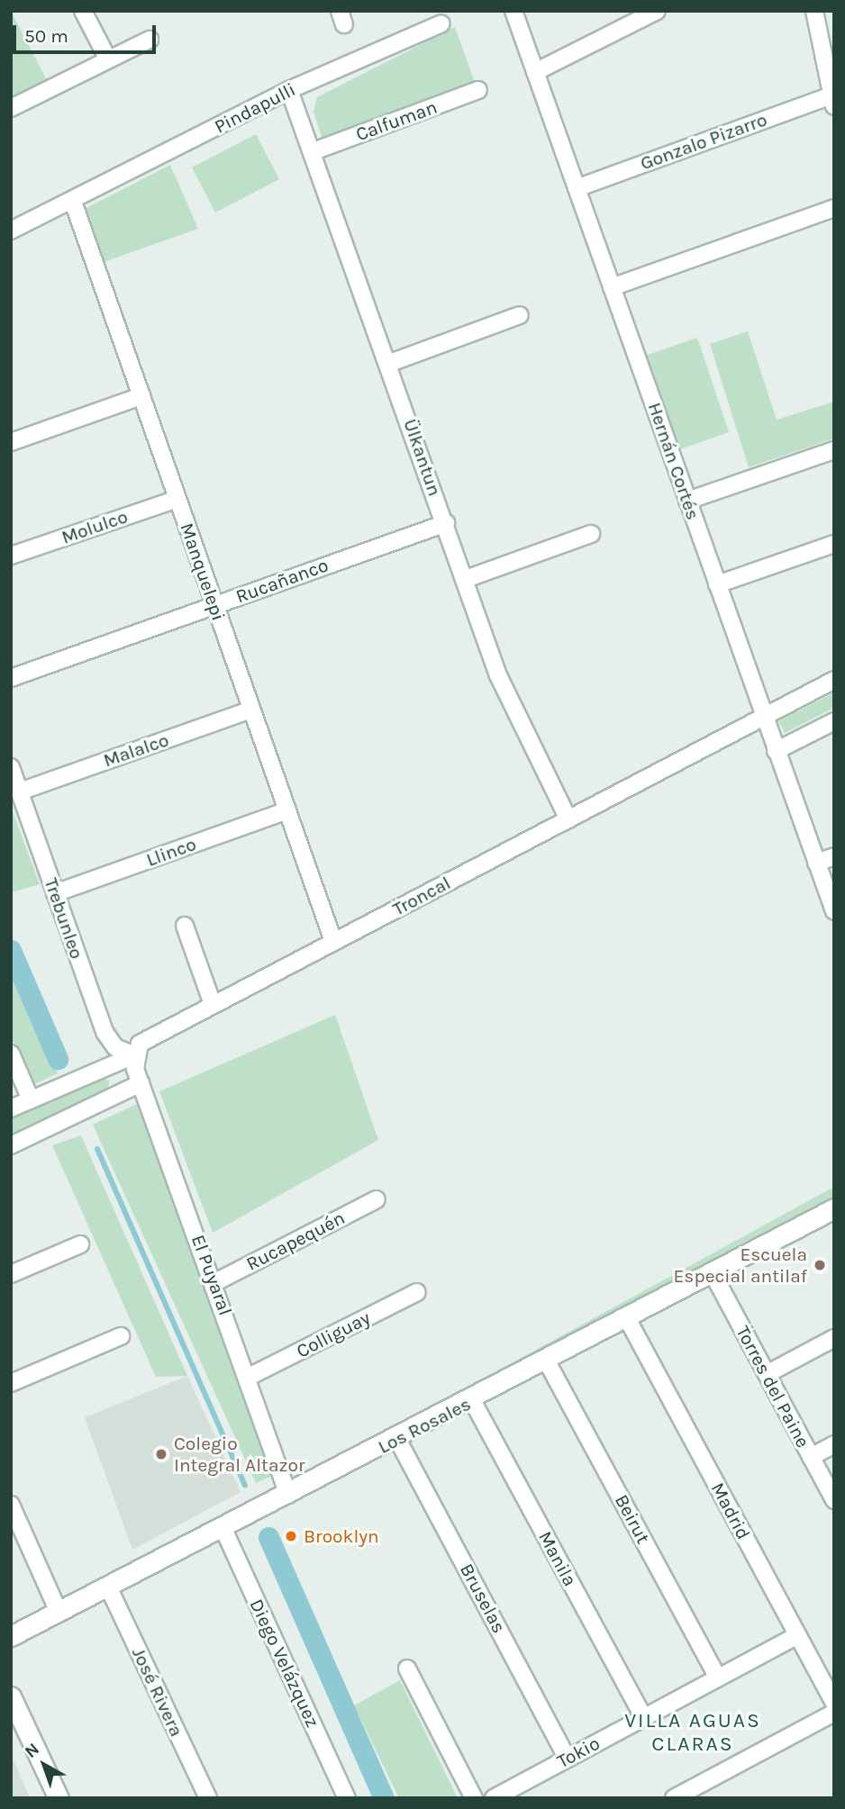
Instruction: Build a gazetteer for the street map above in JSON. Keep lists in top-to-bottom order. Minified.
{"streets":{"street":["Pindapulli","Calfuman","Gonzalo Pizarro","Ülkantun","Hernán Cortés","Molulco","Manquelepi","Rucañanco","Malalco","Llinco","Troncal","Trebunleo","Rucapequén","El Puyaral","Colliguay","Torres del Paine","Los Rosales","Madrid","Beirut","Manila","Bruselas","Diego Velázquez","José Rivera","Tokio"]},"crossings":[["Pindapulli","Ülkantun"],["Pindapulli","Manquelepi"],["Calfuman","Ülkantun"],["Gonzalo Pizarro","Hernán Cortés"],["Ülkantun","Rucañanco"],["Ülkantun","Troncal"],["Hernán Cortés","Troncal"],["Molulco","Manquelepi"],["Manquelepi","Rucañanco"],["Manquelepi","Malalco"],["Manquelepi","Llinco"],["Manquelepi","Troncal"],["Malalco","Trebunleo"],["Llinco","Trebunleo"],["Troncal","Trebunleo"],["Troncal","El Puyaral"],["Trebunleo","El Puyaral"],["Rucapequén","El Puyaral"],["El Puyaral","Colliguay"],["El Puyaral","Los Rosales"],["Torres del Paine","Los Rosales"],["Los Rosales","Madrid"],["Los Rosales","Beirut"],["Los Rosales","Manila"],["Los Rosales","Bruselas"],["Los Rosales","Diego Velázquez"],["Los Rosales","José Rivera"],["Madrid","Tokio"],["Beirut","Tokio"],["Manila","Tokio"],["Bruselas","Tokio"]],"districts":["VILLA AGUAS CLARAS"],"places":["Escuela Especial antilaf","Colegio Integral Altazor","Brooklyn"],"scale_bar":"50 m","north":"top left"}
